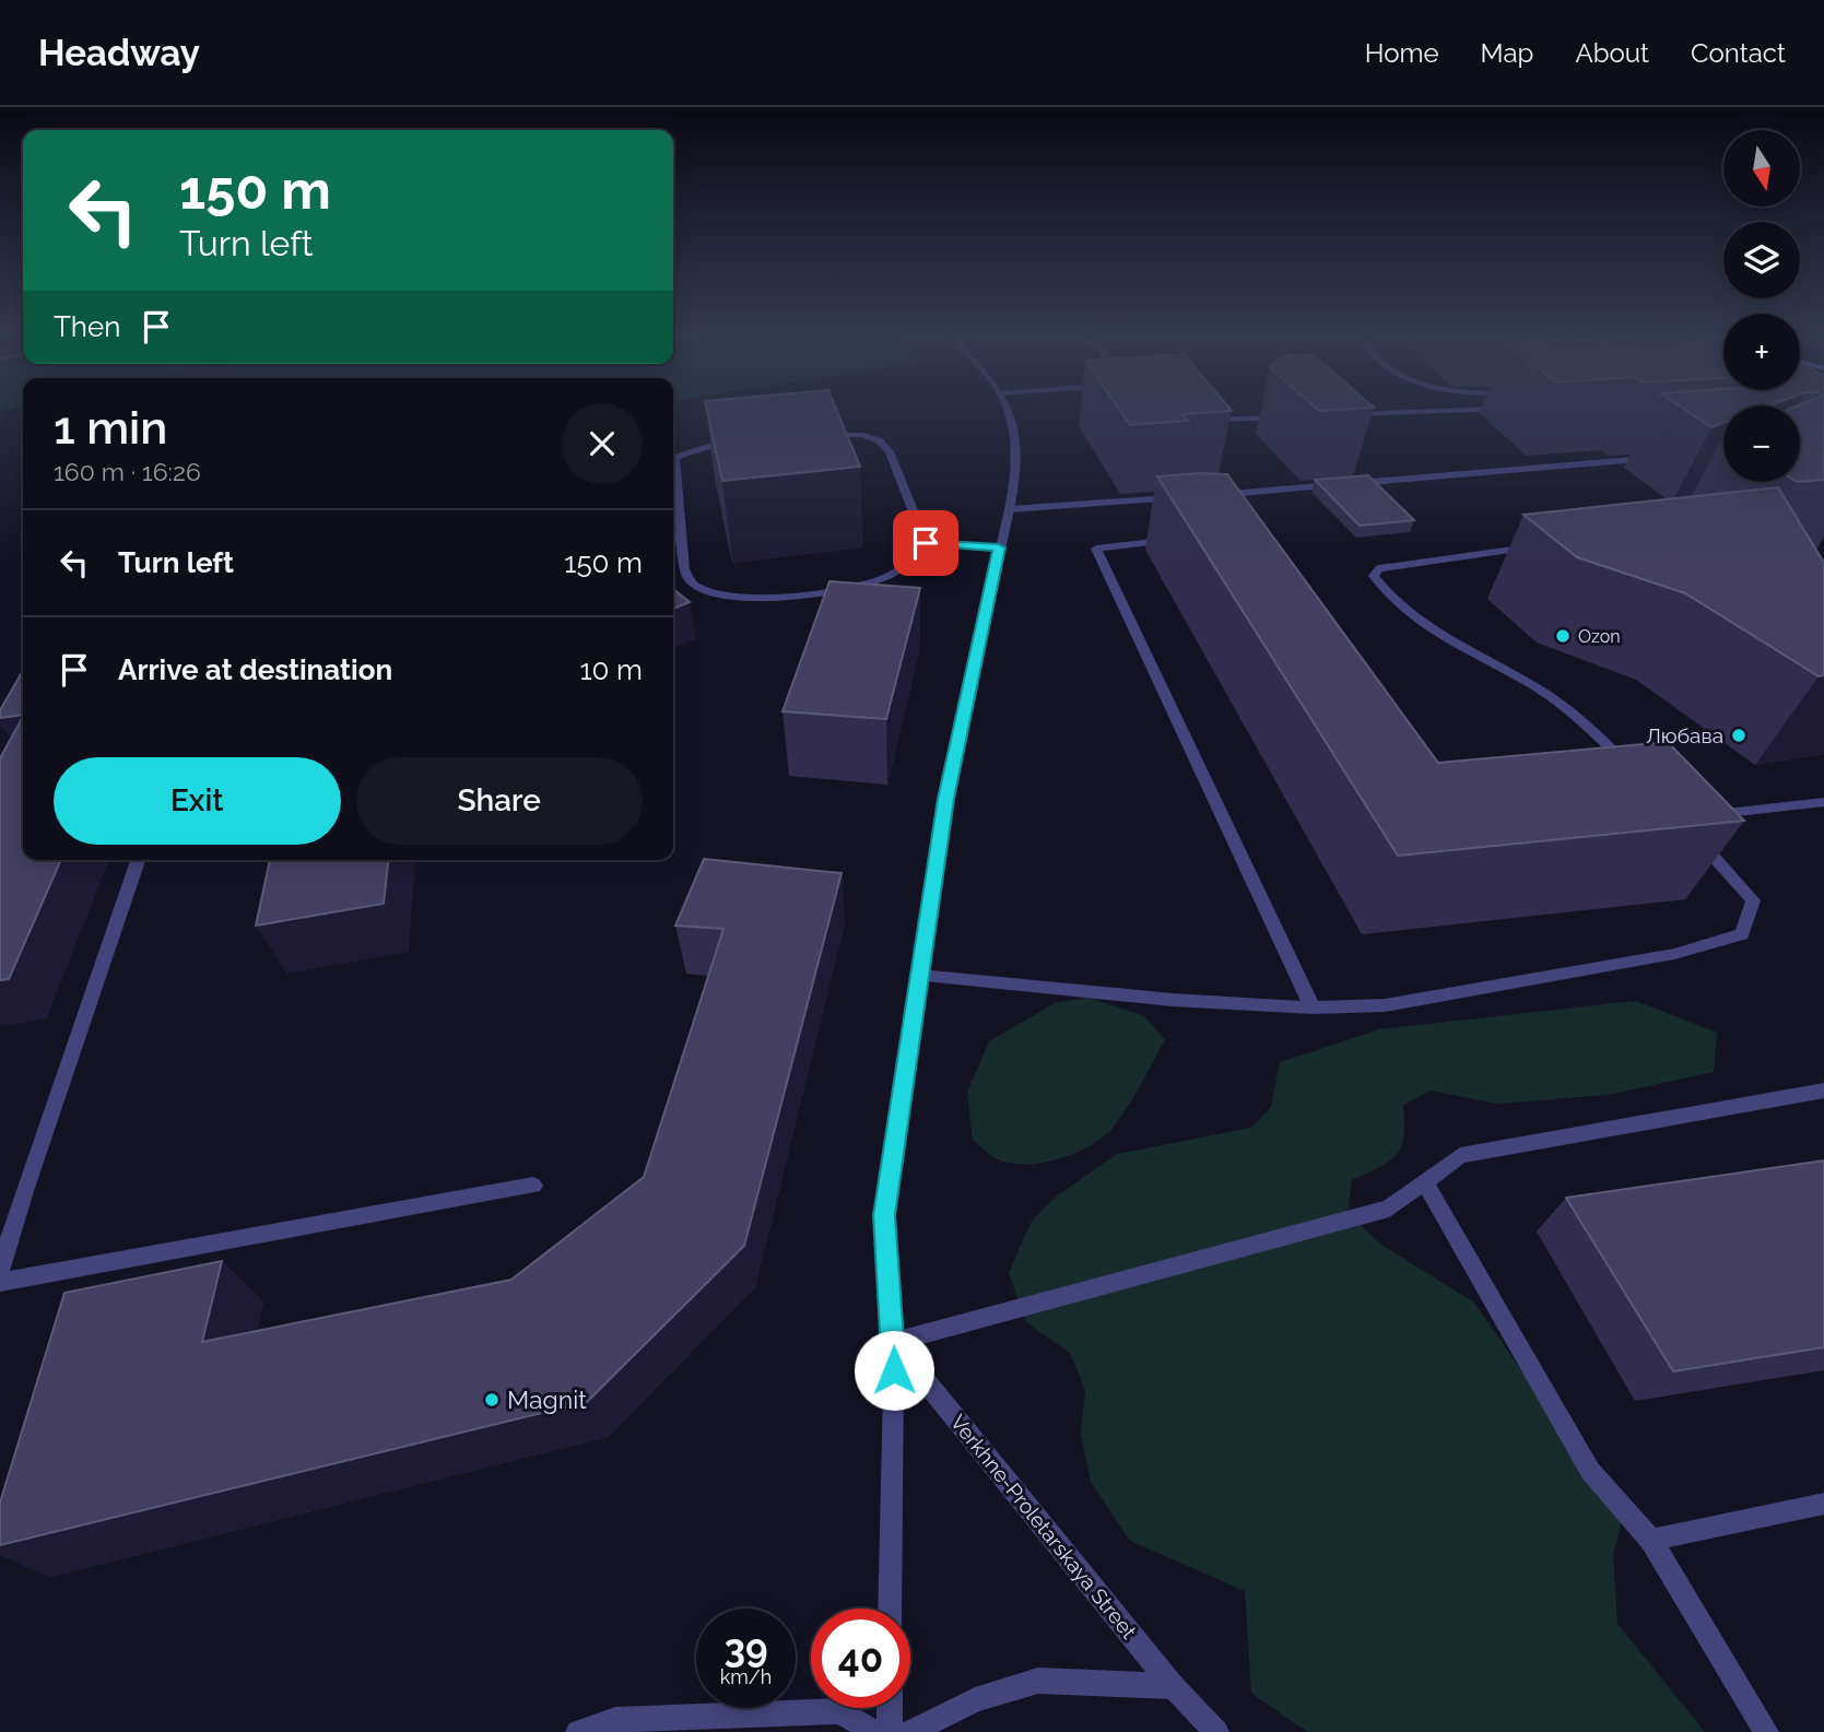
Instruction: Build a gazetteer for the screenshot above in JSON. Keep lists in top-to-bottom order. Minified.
{"streets":{"street":["Verkhne-Proletarskaya Street"]},"places":["Ozon","Любава","Magnit"],"north":"bottom","page":{"header":"Headway","nav":["Home","Map","About","Contact"],"map_buttons":["+","−"],"turn":["150 m","Turn left"],"then":"Then","heading":["1 min","160 m · 16:26"],"list":[{"name":"Turn left","value":"150 m"},{"name":"Arrive at destination","value":"10 m"}],"buttons":["Exit","Share"],"speed":"39 km/h","limit":"40"}}
